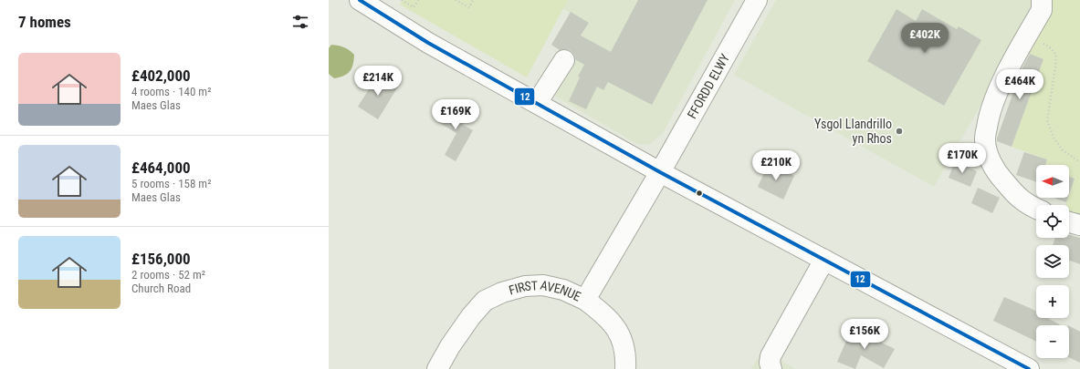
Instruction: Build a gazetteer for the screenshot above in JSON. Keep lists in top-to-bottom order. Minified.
{"streets":{"street":["FFORDD ELWY","FIRST AVENUE"]},"crossings":[["FFORDD ELWY","FIRST AVENUE"]],"places":["Ysgol Llandrillo yn Rhos"],"lines":["transit line 12"],"north":"left","page":{"heading":"7 homes","price":["£402K","£214K","£464K","£169K","£170K","£210K","£156K"],"list":[{"name":"£402,000","note":"4 rooms · 140 m² · Maes Glas"},{"name":"£464,000","note":"5 rooms · 158 m² · Maes Glas"},{"name":"£156,000","note":"2 rooms · 52 m² · Church Road"}],"map_buttons":["+","−"]}}
